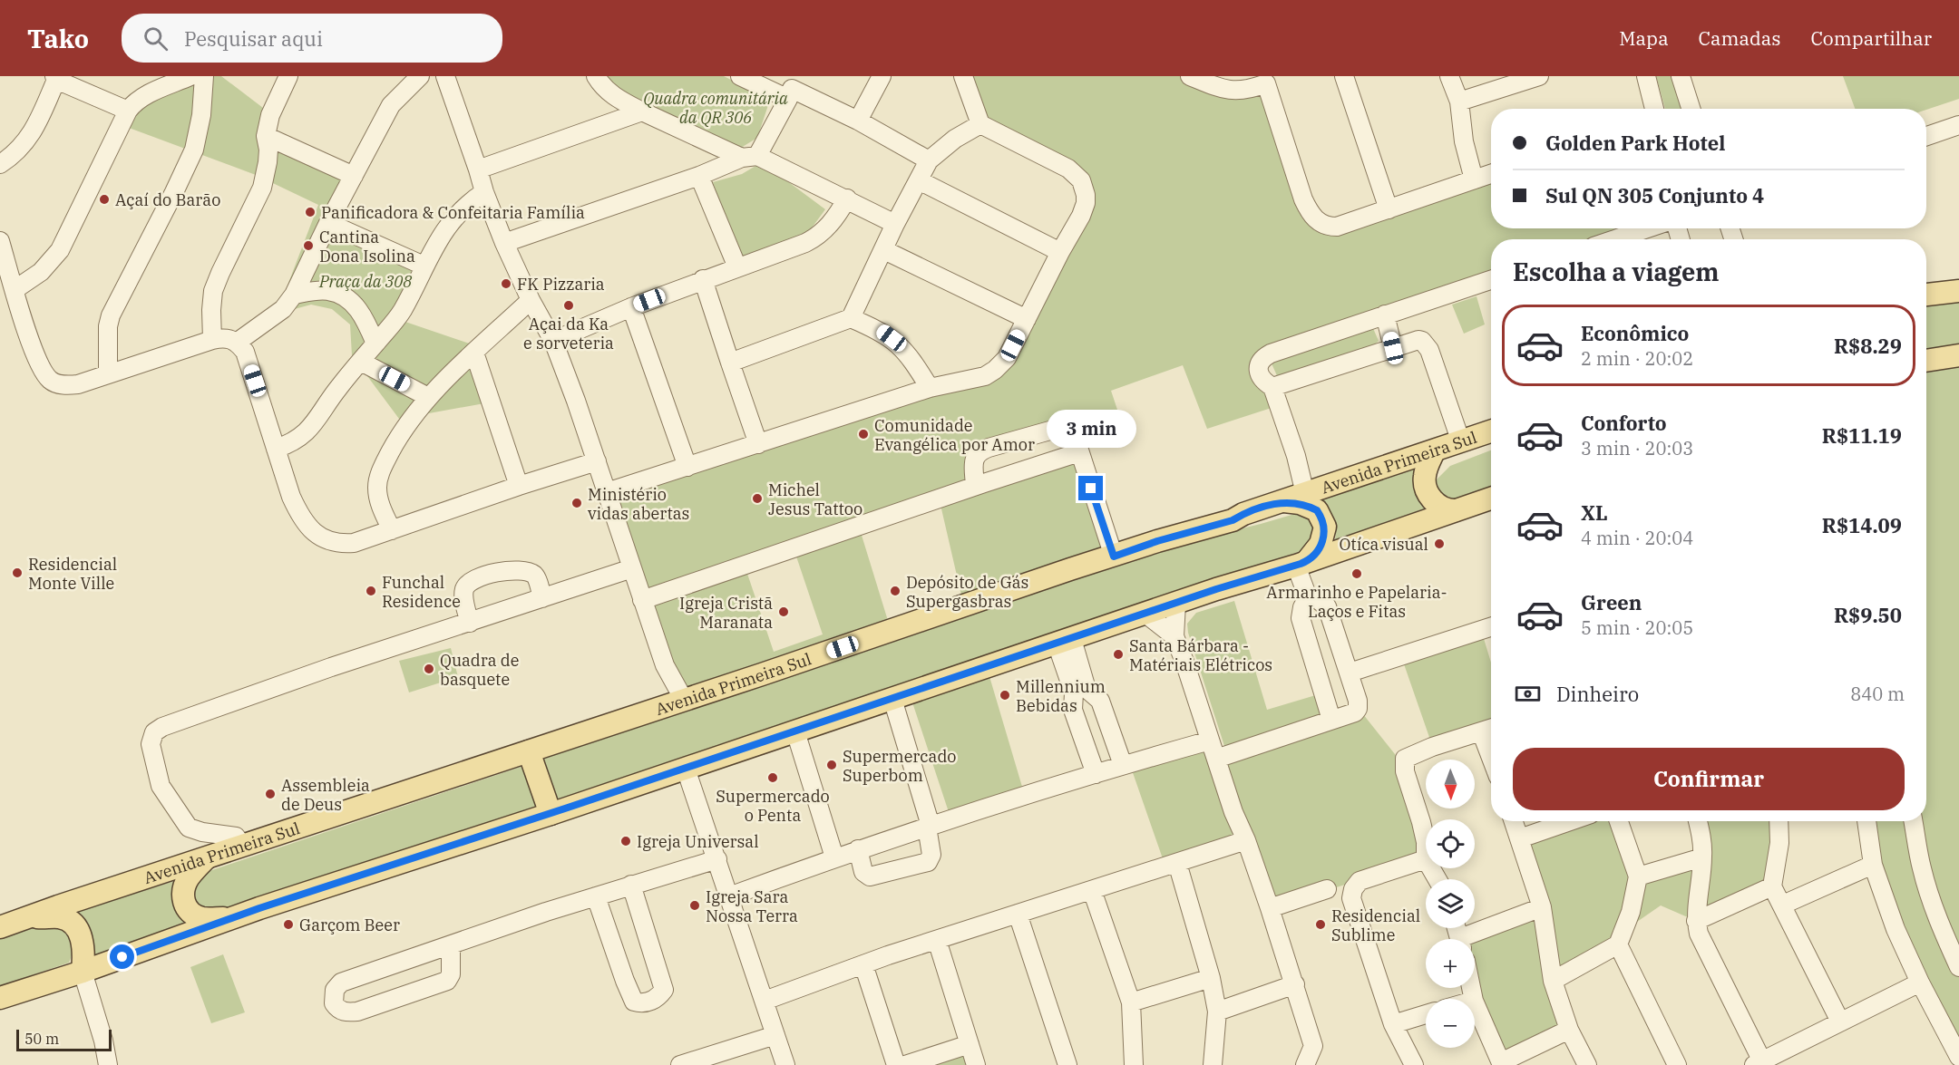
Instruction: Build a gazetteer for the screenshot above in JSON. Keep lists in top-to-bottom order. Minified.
{"streets":{"main road":["Avenida Primeira Sul"]},"parks":["Quadra comunitária da QR 306","Praça da 308"],"places":["Açaí do Barão","Panificadora & Confeitaria Família","Cantina Dona Isolina","FK Pizzaria","Açai da Ka e sorveteria","Comunidade Evangélica por Amor","Michel Jesus Tattoo","Ministério vidas abertas","Otíca visual","Residencial Monte Ville","Armarinho e Papelaria- Laços e Fitas","Funchal Residence","Depósito de Gás Supergasbras","Igreja Cristã Maranata","Santa Bárbara - Matériais Elétricos","Quadra de basquete","Millennium Bebidas","Supermercado Superbom","Supermercado o Penta","Assembleia de Deus","Igreja Universal","Igreja Sara Nossa Terra","Garçom Beer","Residencial Sublime"],"scale_bar":"50 m","north":"bottom","page":{"header":"Tako","search":"Pesquisar aqui","nav":["Mapa","Camadas","Compartilhar"],"banner":["Golden Park Hotel","Sul QN 305 Conjunto 4"],"heading":"Escolha a viagem","list":[{"name":"Econômico","note":"2 min · 20:02","value":"R$8.29"},{"name":"Conforto","note":"3 min · 20:03","value":"R$11.19"},{"name":"XL","note":"4 min · 20:04","value":"R$14.09"},{"name":"Green","note":"5 min · 20:05","value":"R$9.50"}],"bubble":"3 min","pay":["Dinheiro","840 m"],"buttons":"Confirmar","map_buttons":["+","−"],"scale":"50 m"}}
